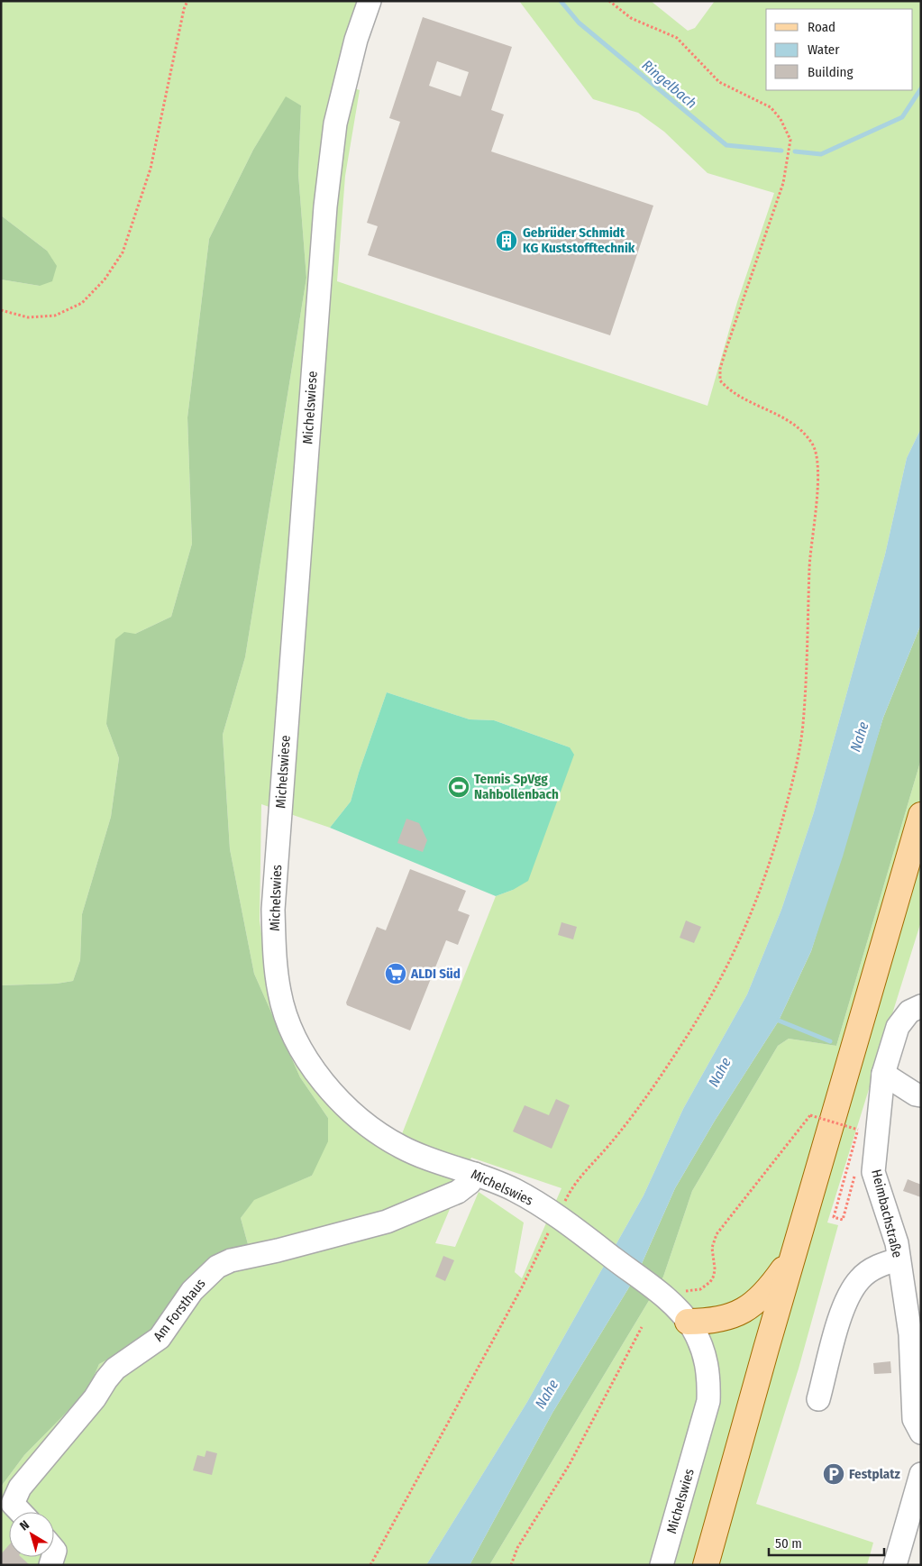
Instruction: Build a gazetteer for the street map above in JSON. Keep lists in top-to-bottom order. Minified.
{"streets":{"street":["Michelswiese","Michelswies","Heimbachstraße","Am Forsthaus"]},"crossings":[["Michelswiese","Michelswies"],["Michelswies","Am Forsthaus"]],"water":["Ringelbach","Nahe"],"places":{"building":["Gebrüder Schmidt KG Kuststofftechnik"],"sports":["Tennis SpVgg Nahbollenbach"],"supermarket":["ALDI Süd"],"parking":["Festplatz"]},"legend":["Road","Water","Building"],"scale_bar":"50 m","north":"top left"}
